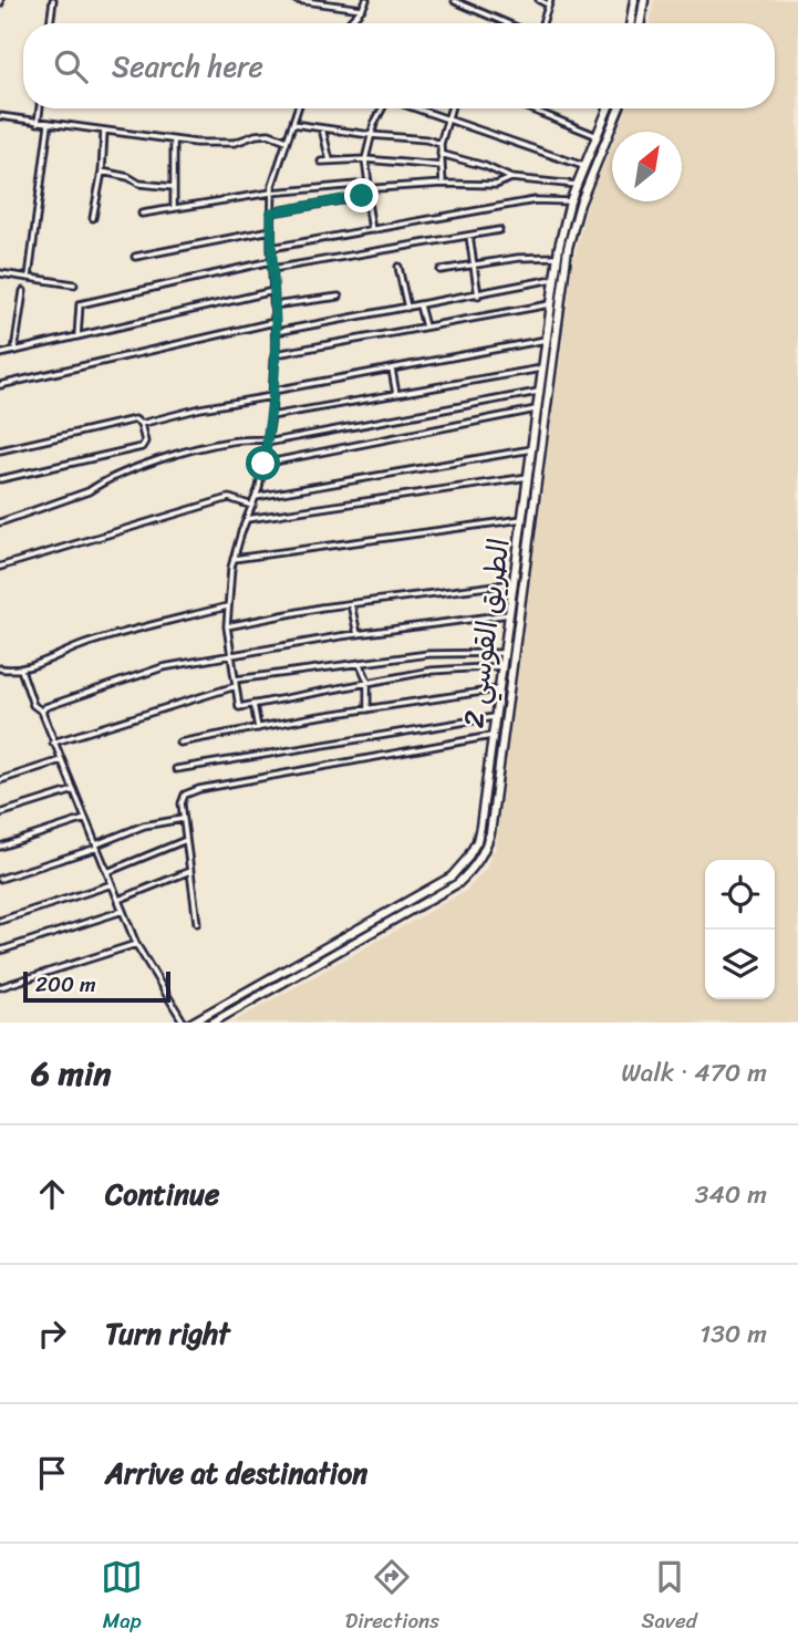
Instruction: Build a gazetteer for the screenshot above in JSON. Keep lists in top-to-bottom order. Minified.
{"streets":{"highway":["الطريق القوسي 2"]},"scale_bar":"200 m","north":"top right","page":{"search":"Search here","scale":"200 m","heading":["6 min","Walk · 470 m"],"list":[["Continue","340 m"],["Turn right","130 m"],"Arrive at destination"],"nav":["Map","Directions","Saved"]}}
